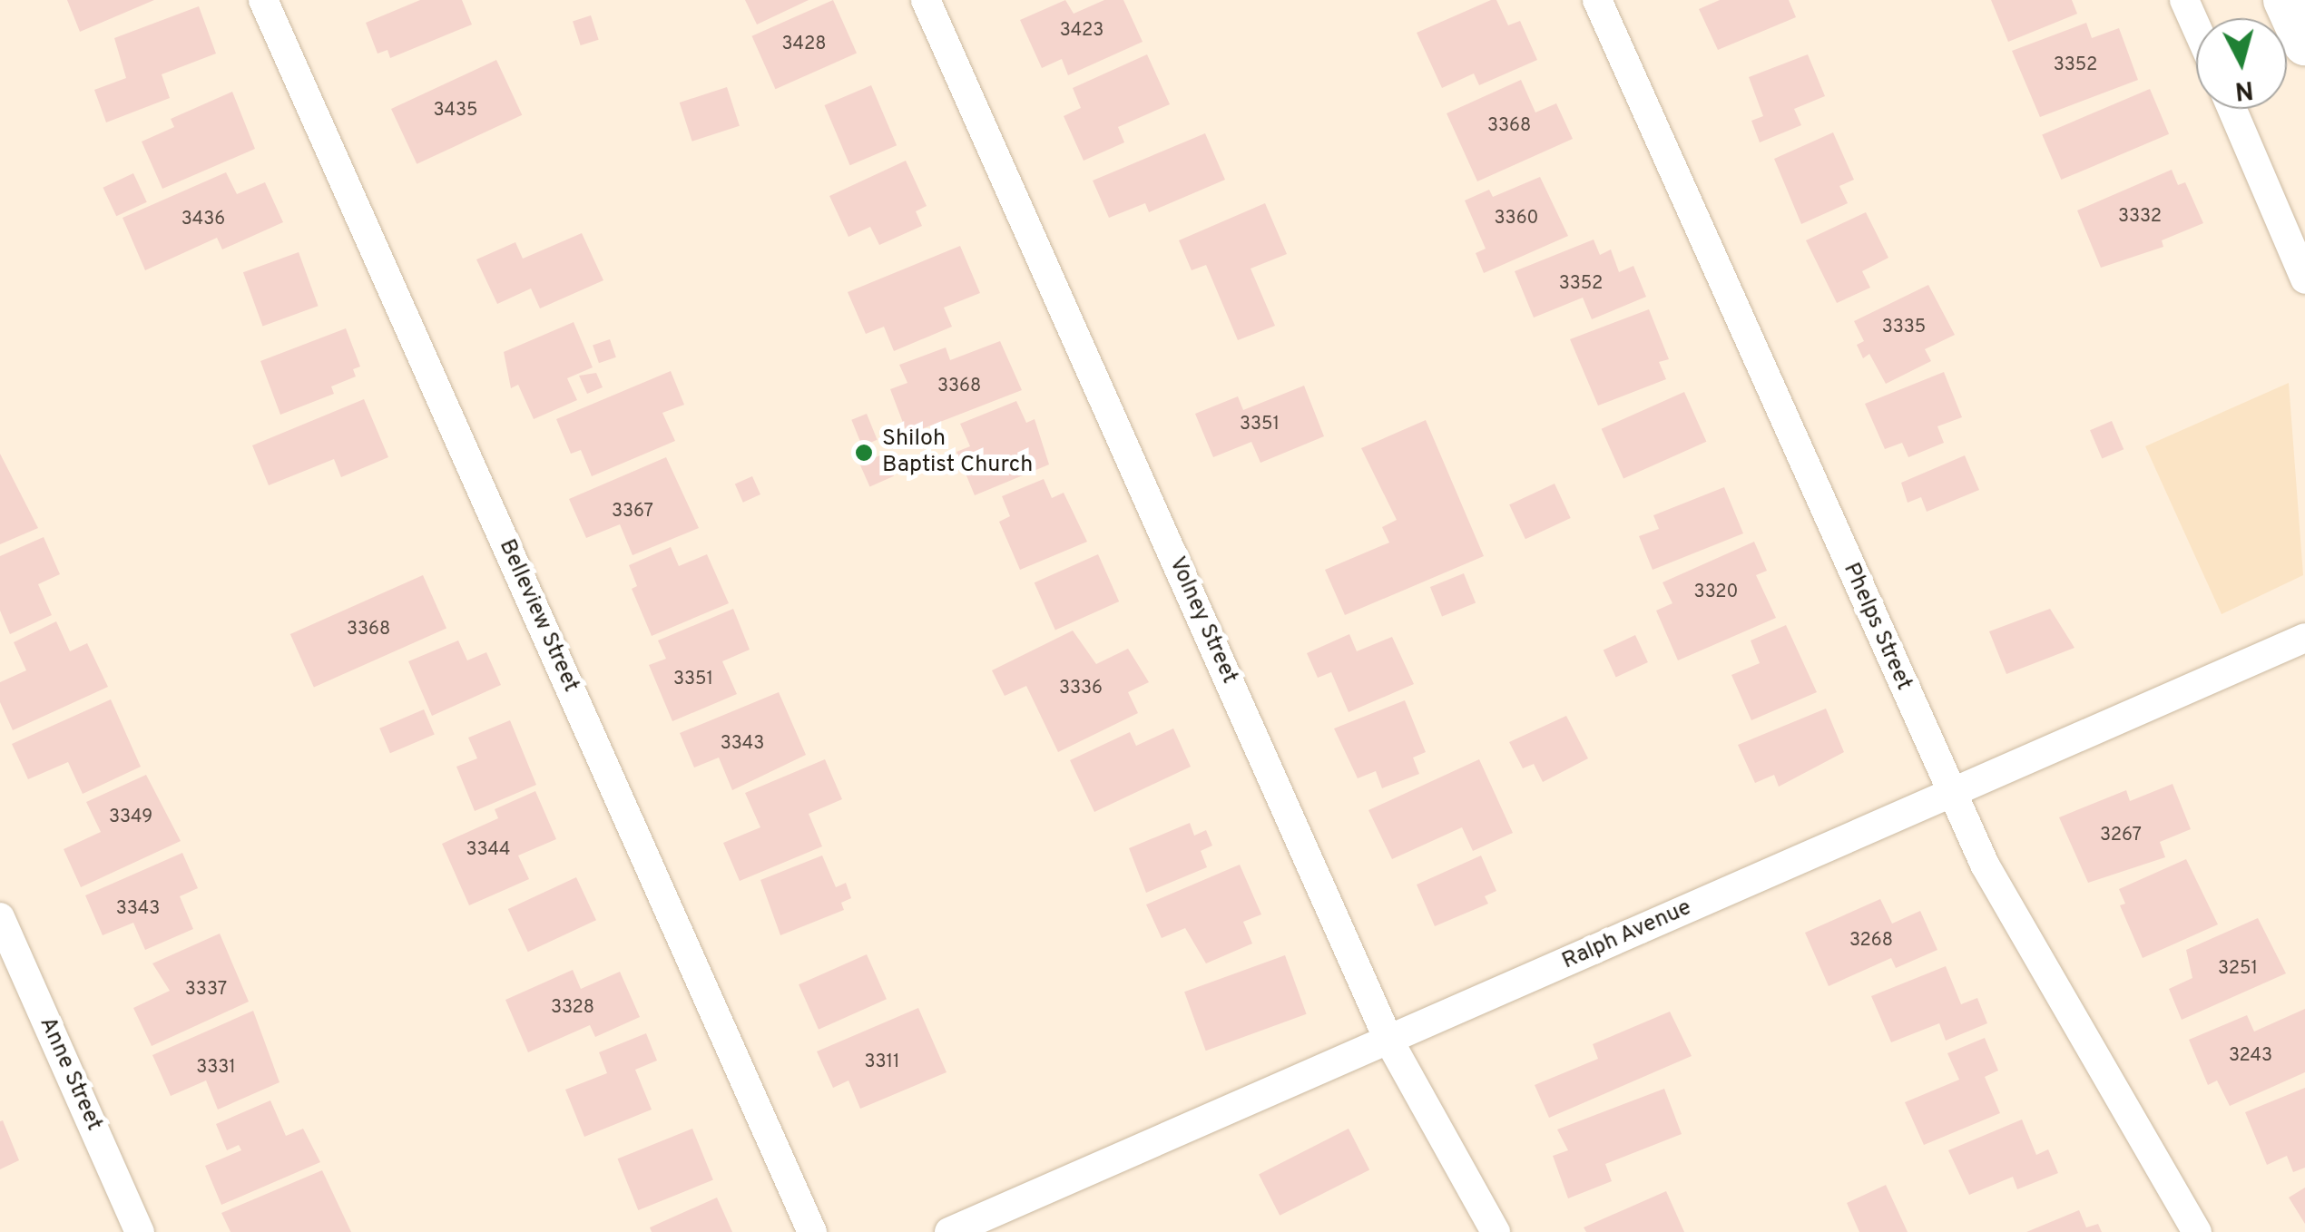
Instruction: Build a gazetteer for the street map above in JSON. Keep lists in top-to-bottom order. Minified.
{"streets":{"street":["Belleview Street","Volney Street","Phelps Street","Ralph Avenue","Anne Street"]},"crossings":[["Volney Street","Ralph Avenue"],["Phelps Street","Ralph Avenue"]],"places":["Shiloh Baptist Church"],"house_numbers":["3423","3428","3352","3435","3368","3332","3360","3436","3352","3335","3368","3351","3367","3320","3368","3351","3336","3343","3349","3267","3344","3343","3268","3251","3337","3328","3243","3311","3331"],"north":"bottom"}
